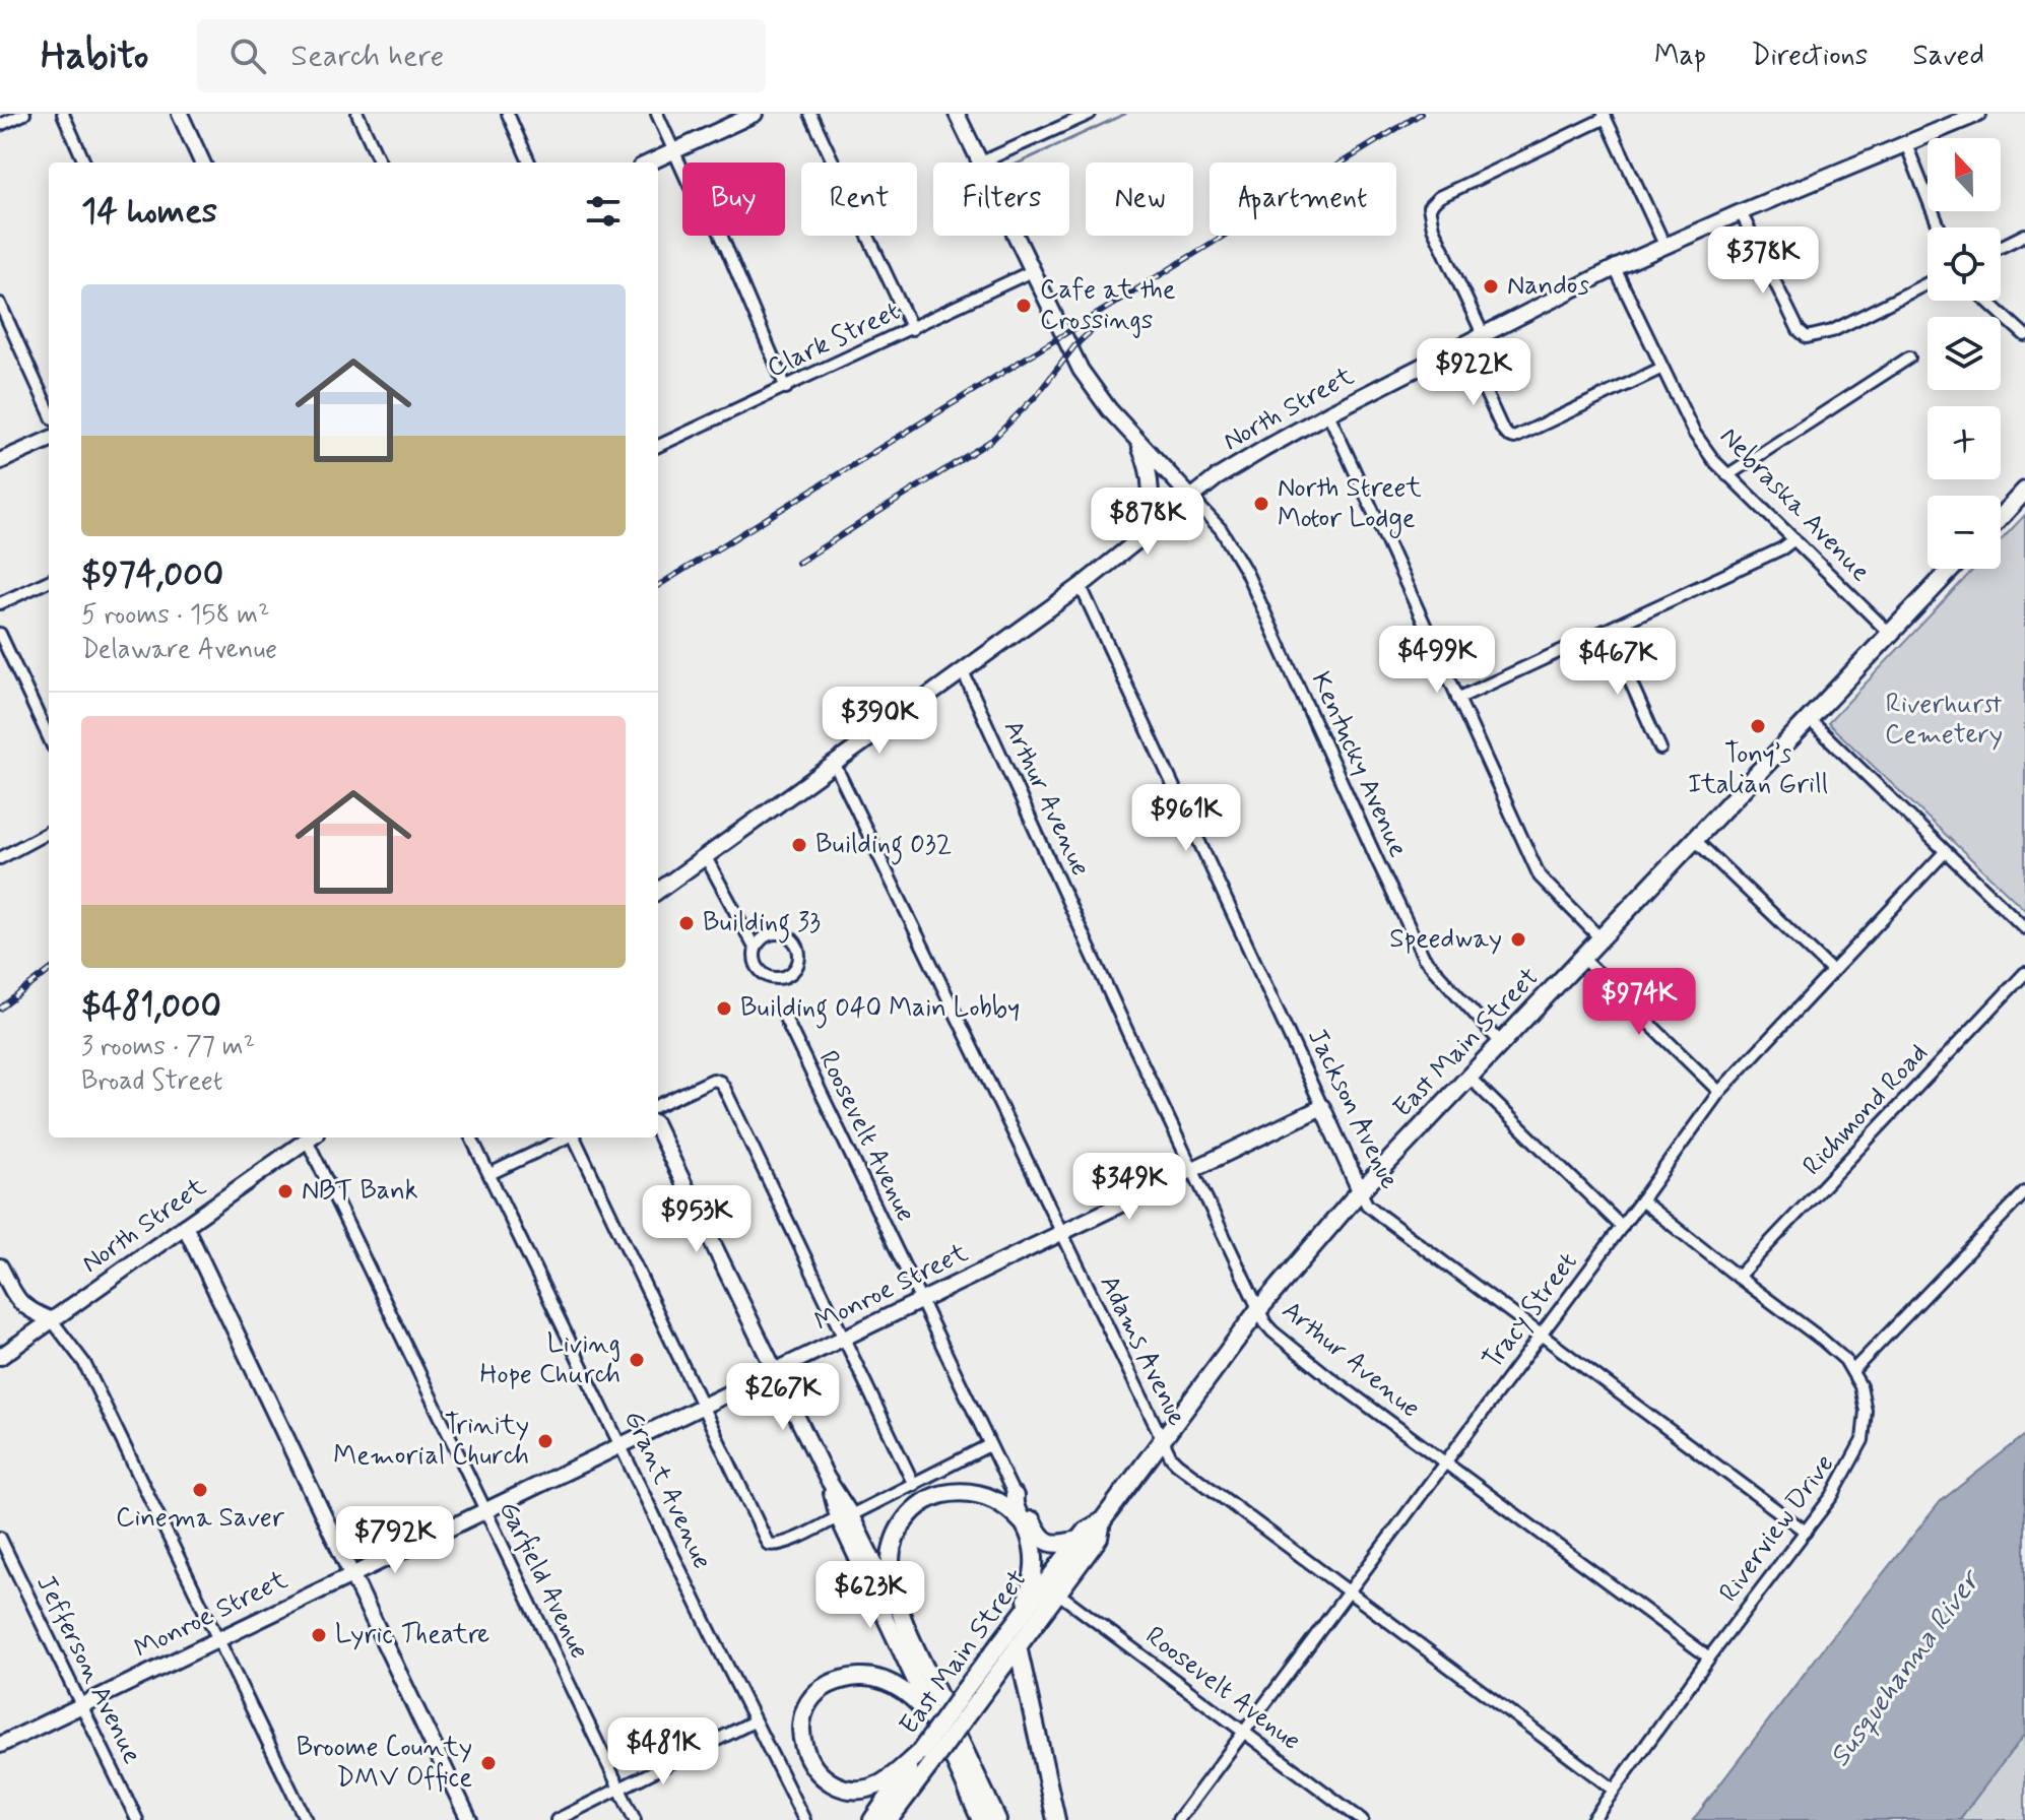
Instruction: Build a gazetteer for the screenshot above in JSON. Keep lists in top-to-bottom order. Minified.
{"streets":{"main road":["East Main Street"],"street":["Clark Street","North Street","Nebraska Avenue","Kentucky Avenue","Arthur Avenue","Jackson Avenue","Richmond Road","Roosevelt Avenue","Monroe Street","Tracy Street","Adams Avenue","Grant Avenue","Riverview Drive","Garfield Avenue","Jefferson Avenue"]},"crossings":[["North Street","Nebraska Avenue"],["North Street","Kentucky Avenue"],["North Street","Arthur Avenue"],["North Street","Jackson Avenue"],["North Street","Adams Avenue"],["Nebraska Avenue","East Main Street"],["Kentucky Avenue","East Main Street"],["Arthur Avenue","East Main Street"],["Arthur Avenue","Monroe Street"],["Arthur Avenue","Tracy Street"],["Arthur Avenue","Riverview Drive"],["East Main Street","Jackson Avenue"],["East Main Street","Roosevelt Avenue"],["East Main Street","Adams Avenue"],["Jackson Avenue","Monroe Street"],["Jackson Avenue","Tracy Street"],["Jackson Avenue","Riverview Drive"],["Roosevelt Avenue","Monroe Street"],["Roosevelt Avenue","Tracy Street"],["Monroe Street","Adams Avenue"],["Monroe Street","Grant Avenue"],["Monroe Street","Garfield Avenue"],["Monroe Street","Jefferson Avenue"],["Tracy Street","Adams Avenue"],["Adams Avenue","Riverview Drive"]],"water":["Susquehanna River"],"parks":["Riverhurst Cemetery"],"places":["Nandos","Cafe at the Crossings","North Street Motor Lodge","Tony’s Italian Grill","Building 032","Building 33","Speedway","Building 040 Main Lobby","NBT Bank","Living Hope Church","Trinity Memorial Church","Cinema Saver","Lyric Theatre","Broome County DMV Office"],"north":"top","page":{"header":"Habito","search":"Search here","nav":["Map","Directions","Saved"],"map_buttons":["+","−"],"chip":["Buy","Rent","Filters","New","Apartment"],"heading":"14 homes","price":["$378K","$922K","$878K","$499K","$467K","$390K","$961K","$974K","$349K","$953K","$267K","$792K","$623K","$481K"],"list":[{"name":"$974,000","note":"5 rooms · 158 m² · Delaware Avenue"},{"name":"$481,000","note":"3 rooms · 77 m² · Broad Street"}]}}
